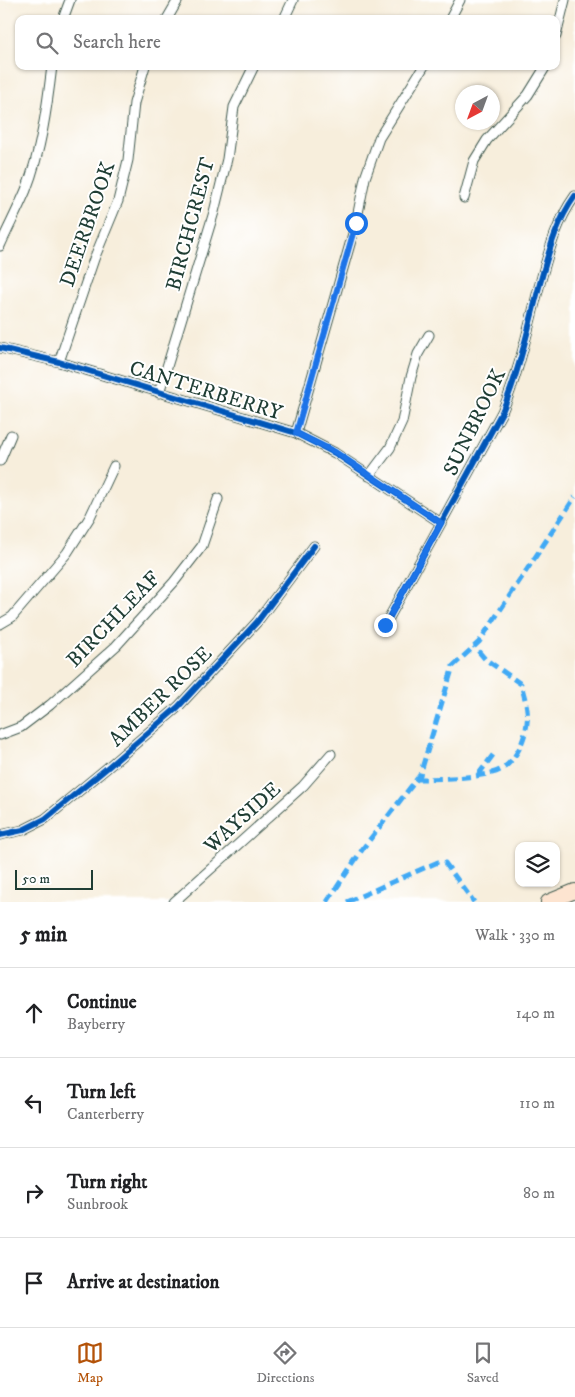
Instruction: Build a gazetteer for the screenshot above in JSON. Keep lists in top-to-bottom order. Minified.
{"streets":{"street":["DEERBROOK","BIRCHCREST","CANTERBERRY","SUNBROOK","BIRCHLEAF","AMBER ROSE","WAYSIDE"]},"crossings":[["DEERBROOK","CANTERBERRY"],["BIRCHCREST","CANTERBERRY"],["CANTERBERRY","SUNBROOK"]],"scale_bar":"50 m","north":"bottom left","page":{"search":"Search here","scale":"50 m","heading":["5 min","Walk · 330 m"],"list":[["Continue","Bayberry","140 m"],["Turn left","Canterberry","110 m"],["Turn right","Sunbrook","80 m"],"Arrive at destination"],"nav":["Map","Directions","Saved"]}}
